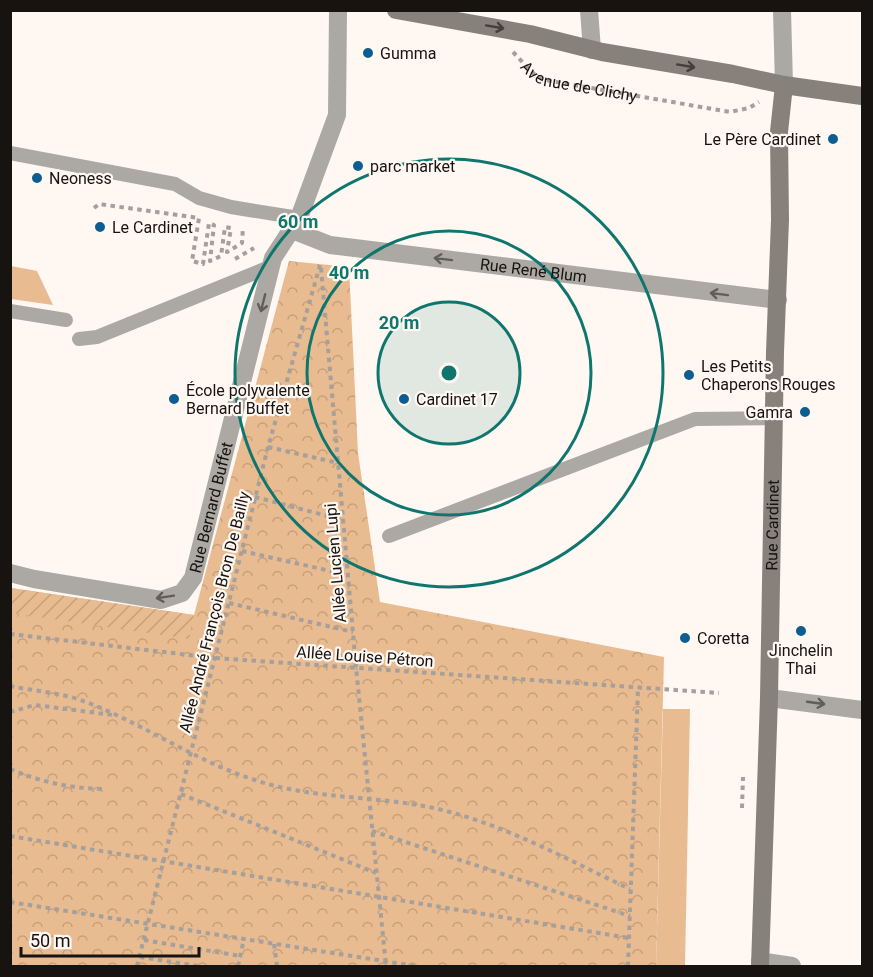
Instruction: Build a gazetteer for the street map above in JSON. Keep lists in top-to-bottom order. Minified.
{"streets":{"main road":["Avenue de Clichy","Rue Cardinet"],"street":["Rue René Blum","Rue Bernard Buffet"],"path":["Allée Lucien Lupi","Allée André François Bron De Bailly","Allée Louise Pétron"]},"crossings":[["Avenue de Clichy","Rue Cardinet"],["Rue René Blum","Rue Bernard Buffet"],["Rue René Blum","Rue Cardinet"],["Allée Lucien Lupi","Allée André François Bron De Bailly"],["Allée Lucien Lupi","Allée Louise Pétron"],["Allée André François Bron De Bailly","Allée Louise Pétron"]],"one_way":["Avenue de Clichy","Rue René Blum"],"places":["Gumma","Le Père Cardinet","parc market","Neoness","Le Cardinet","Les Petits Chaperons Rouges","École polyvalente Bernard Buffet","Cardinet 17","Gamra","Jinchelin Thai","Coretta"],"scale_bar":"50 m","rings":["60 m","40 m","20 m"]}
